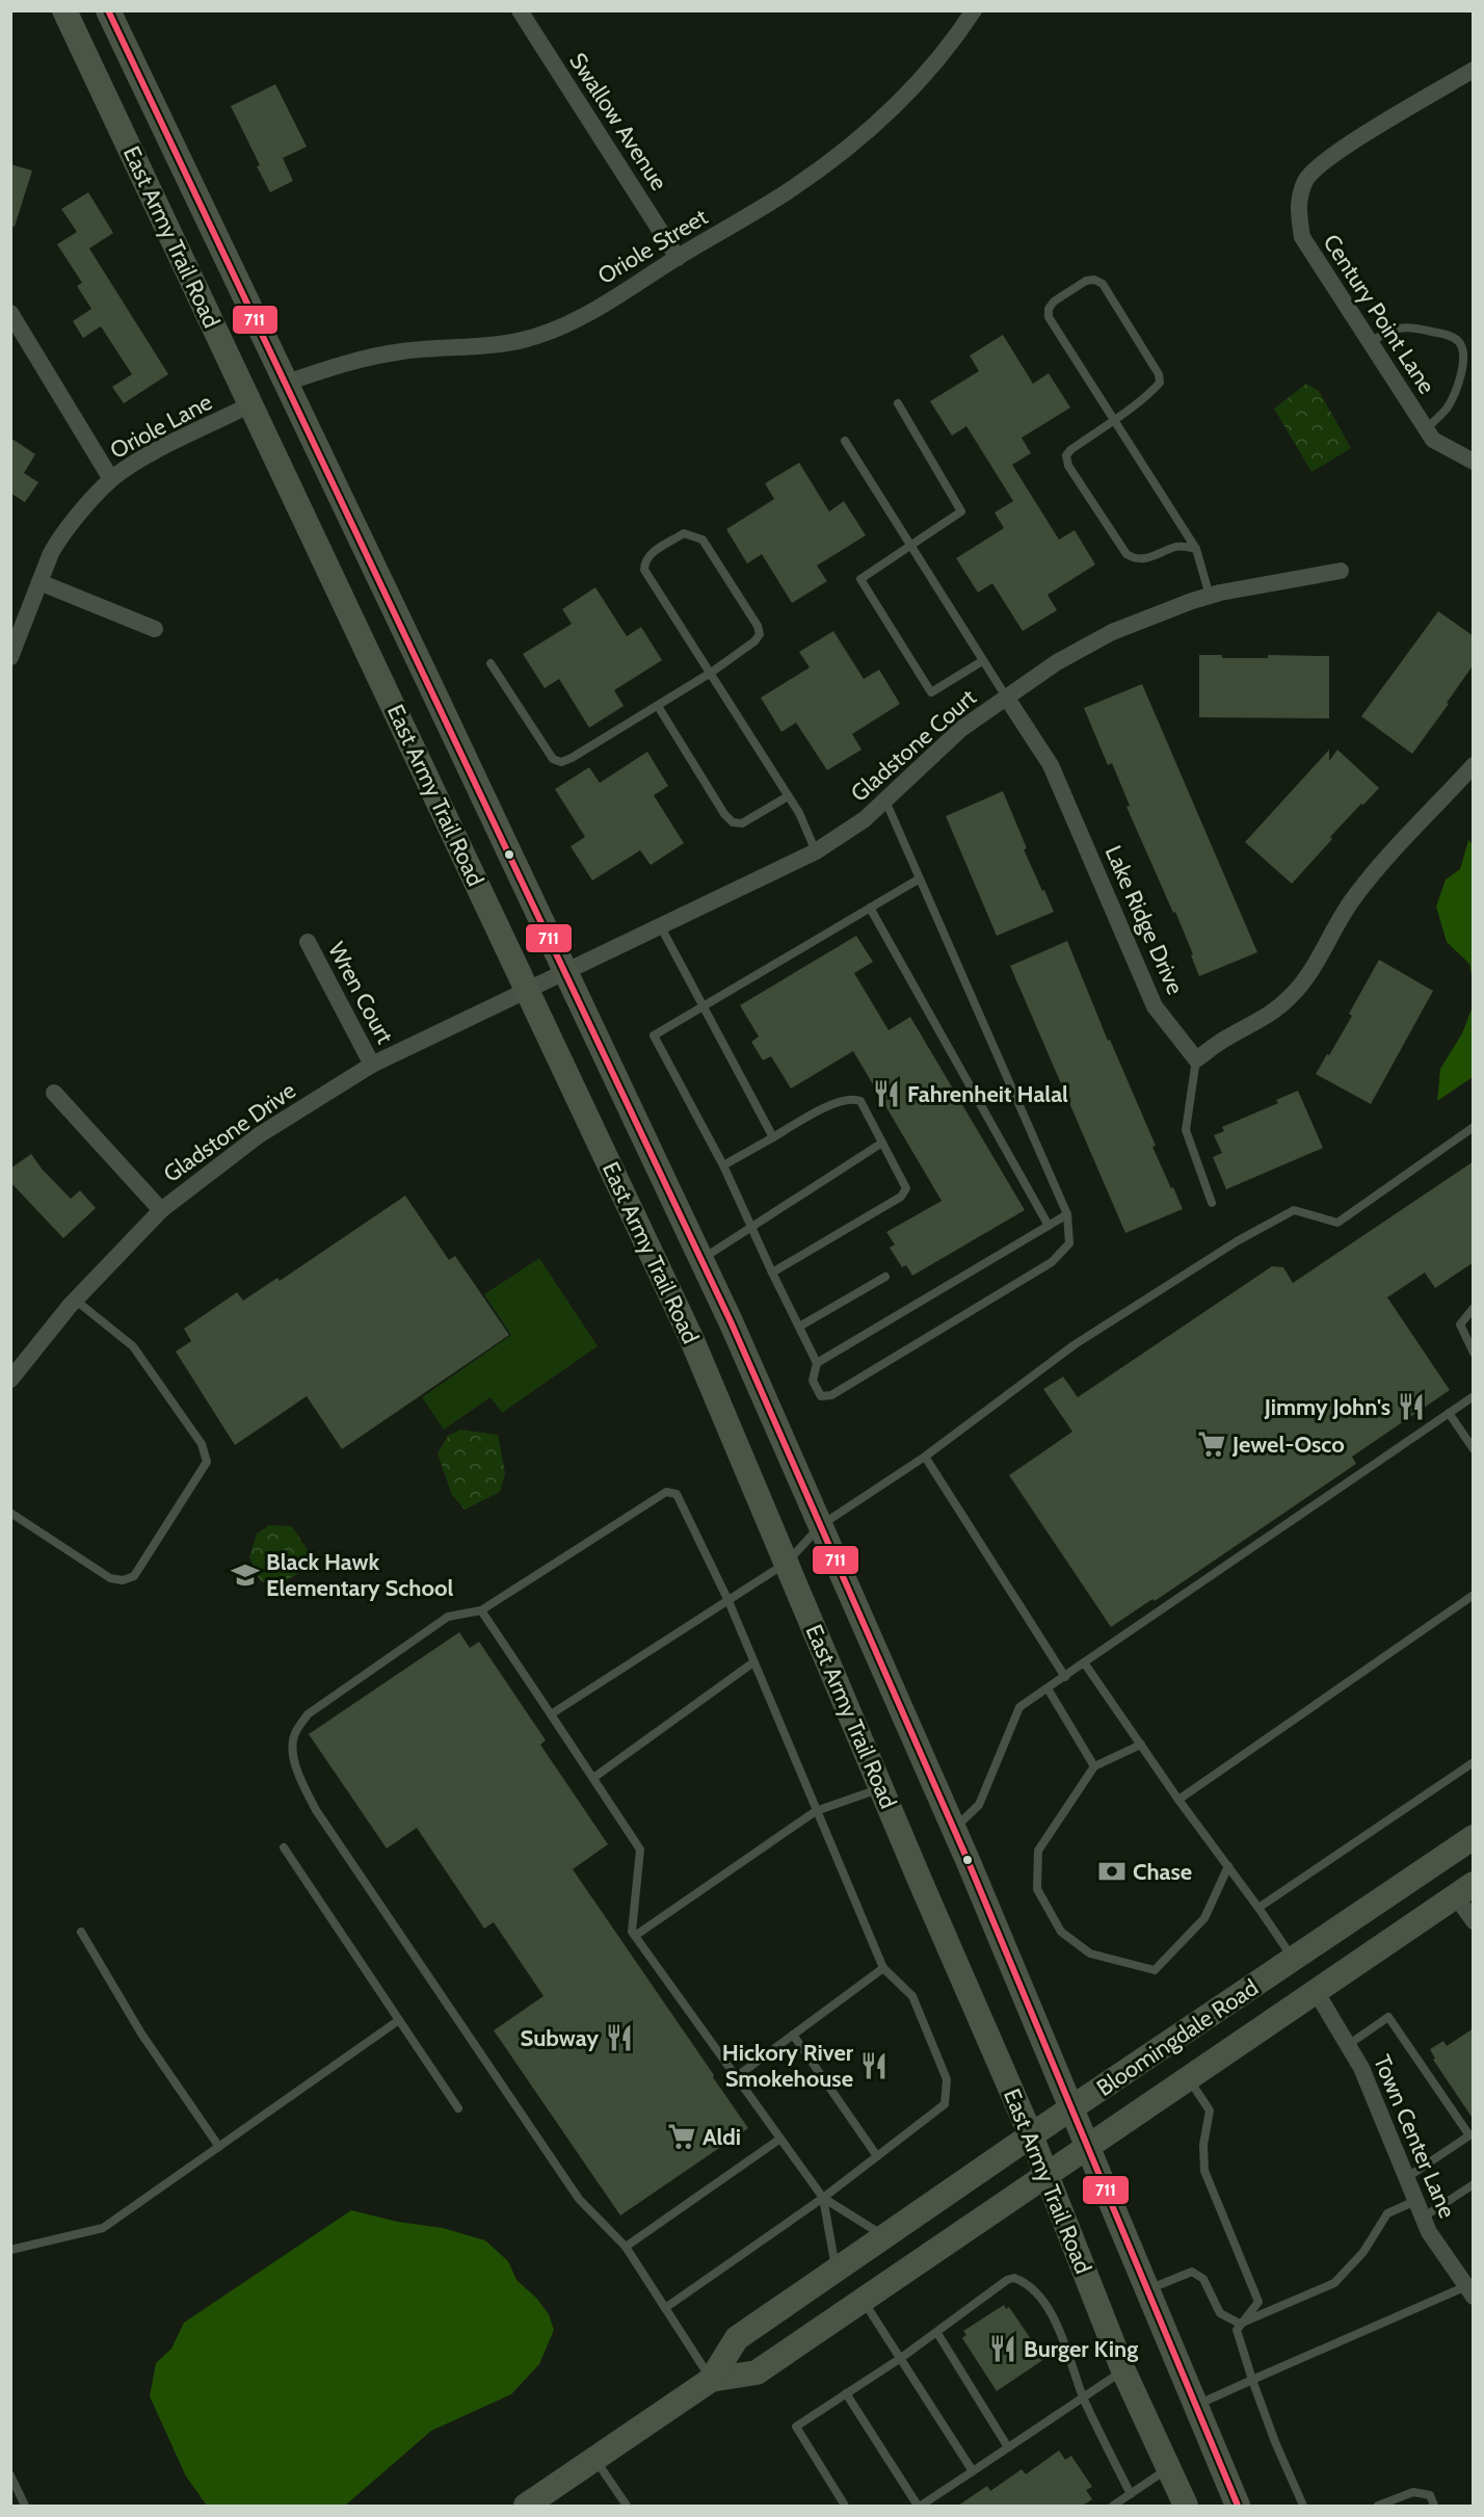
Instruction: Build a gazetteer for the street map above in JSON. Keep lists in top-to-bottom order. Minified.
{"streets":{"main road":["East Army Trail Road","Bloomingdale Road"],"street":["Swallow Avenue","Oriole Street","Century Point Lane","Oriole Lane","Gladstone Court","Lake Ridge Drive","Wren Court","Gladstone Drive","Town Center Lane"]},"crossings":[["Swallow Avenue","Oriole Street"],["East Army Trail Road","Oriole Street"],["East Army Trail Road","Oriole Lane"],["East Army Trail Road","Gladstone Court"],["East Army Trail Road","Gladstone Drive"],["East Army Trail Road","Bloomingdale Road"],["Gladstone Court","Lake Ridge Drive"],["Gladstone Court","Gladstone Drive"],["Wren Court","Gladstone Drive"],["Bloomingdale Road","Town Center Lane"]],"places":{"restaurant":["Fahrenheit Halal","Jimmy John's","Subway","Hickory River Smokehouse","Burger King"],"supermarket":["Jewel-Osco","Aldi"],"school or university":["Black Hawk Elementary School"],"bank":["Chase"]},"lines":["transit line 711"]}
